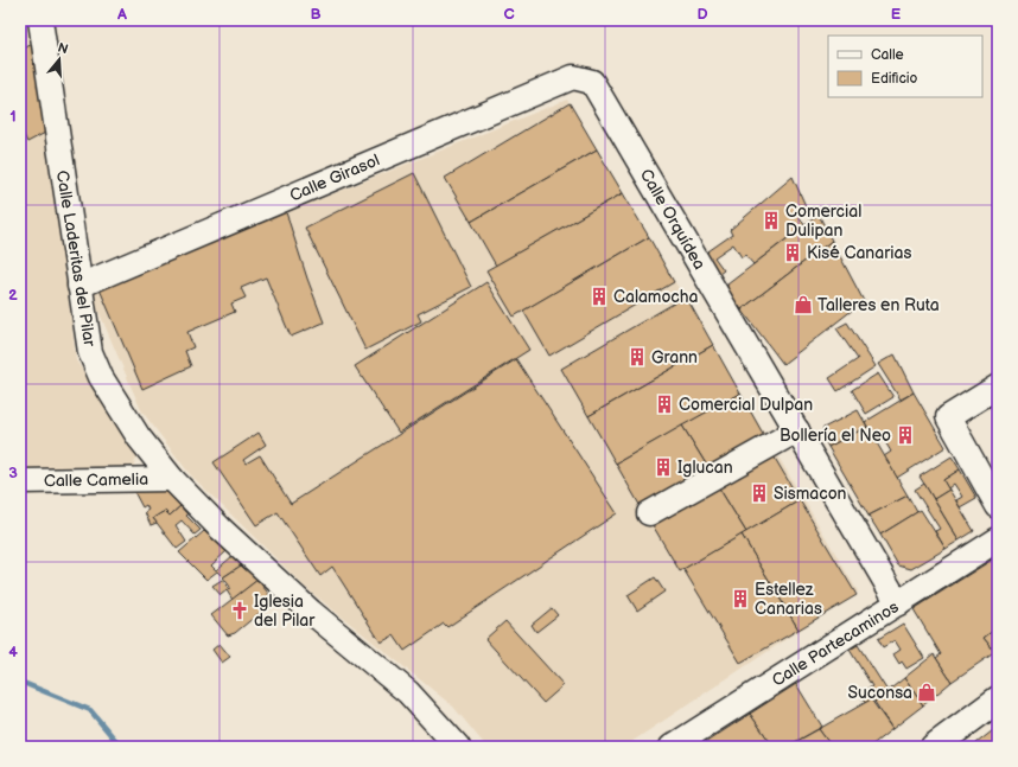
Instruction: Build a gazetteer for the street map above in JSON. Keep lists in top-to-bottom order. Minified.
{"streets":{"street":["Calle Girasol","Calle Orquídea","Calle Laderitas del Pilar","Calle Camelia","Calle Partecaminos"]},"crossings":[["Calle Girasol","Calle Orquídea"],["Calle Girasol","Calle Laderitas del Pilar"],["Calle Orquídea","Calle Partecaminos"],["Calle Laderitas del Pilar","Calle Camelia"]],"places":{"building":["Comercial Dulipan","Kisé Canarias","Calamocha","Grann","Comercial Dulpan","Bollería el Neo","Iglucan","Sismacon","Estellez Canarias"],"shop":["Talleres en Ruta","Suconsa"],"church":["Iglesia del Pilar"]},"legend":["Calle","Edificio"],"north":"top","grid":{"columns":["A","B","C","D","E"],"rows":["1","2","3","4"]}}
